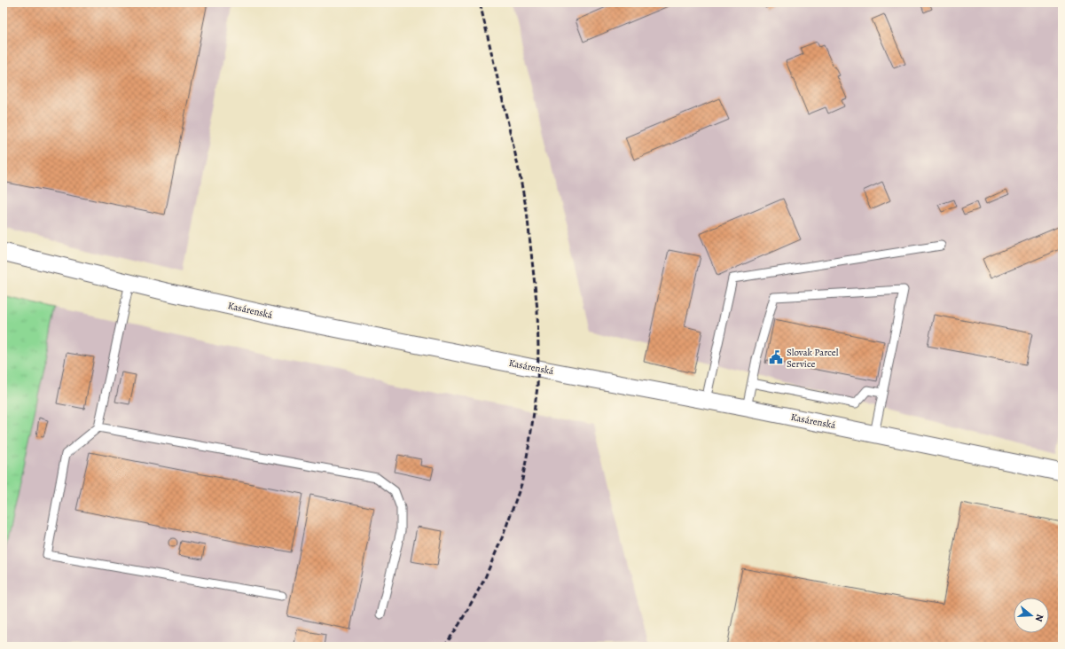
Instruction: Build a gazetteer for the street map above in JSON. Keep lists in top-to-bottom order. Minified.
{"streets":{"street":["Kasárenská"]},"places":{"public building":["Slovak Parcel Service"]},"north":"right"}
